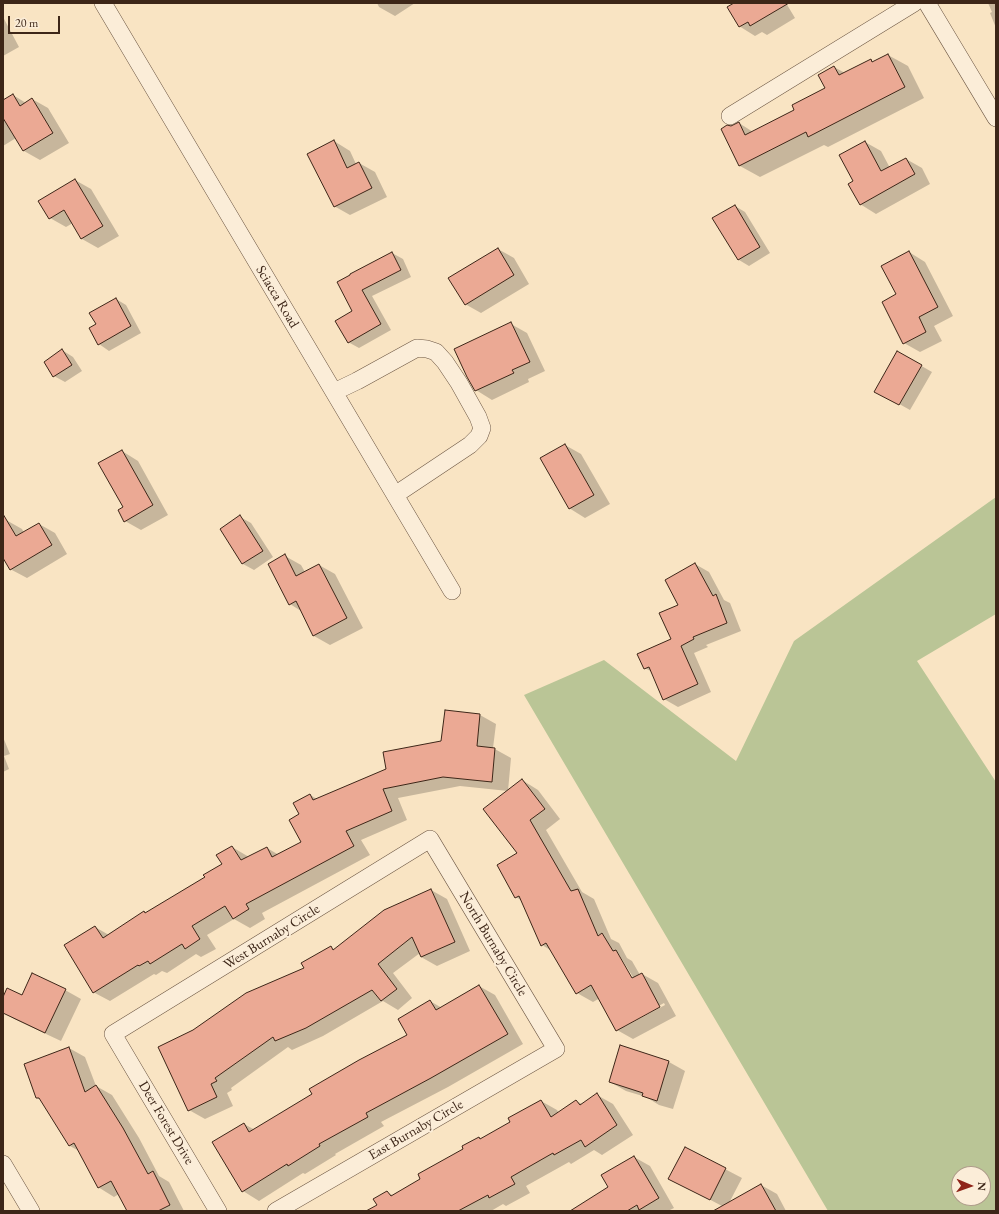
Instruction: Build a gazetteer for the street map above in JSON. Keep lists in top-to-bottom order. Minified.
{"streets":{"street":["Sciacca Road","West Burnaby Circle","North Burnaby Circle","Deer Forest Drive","East Burnaby Circle"]},"crossings":[["West Burnaby Circle","North Burnaby Circle"],["West Burnaby Circle","Deer Forest Drive"],["North Burnaby Circle","East Burnaby Circle"]],"scale_bar":"20 m","north":"right"}
